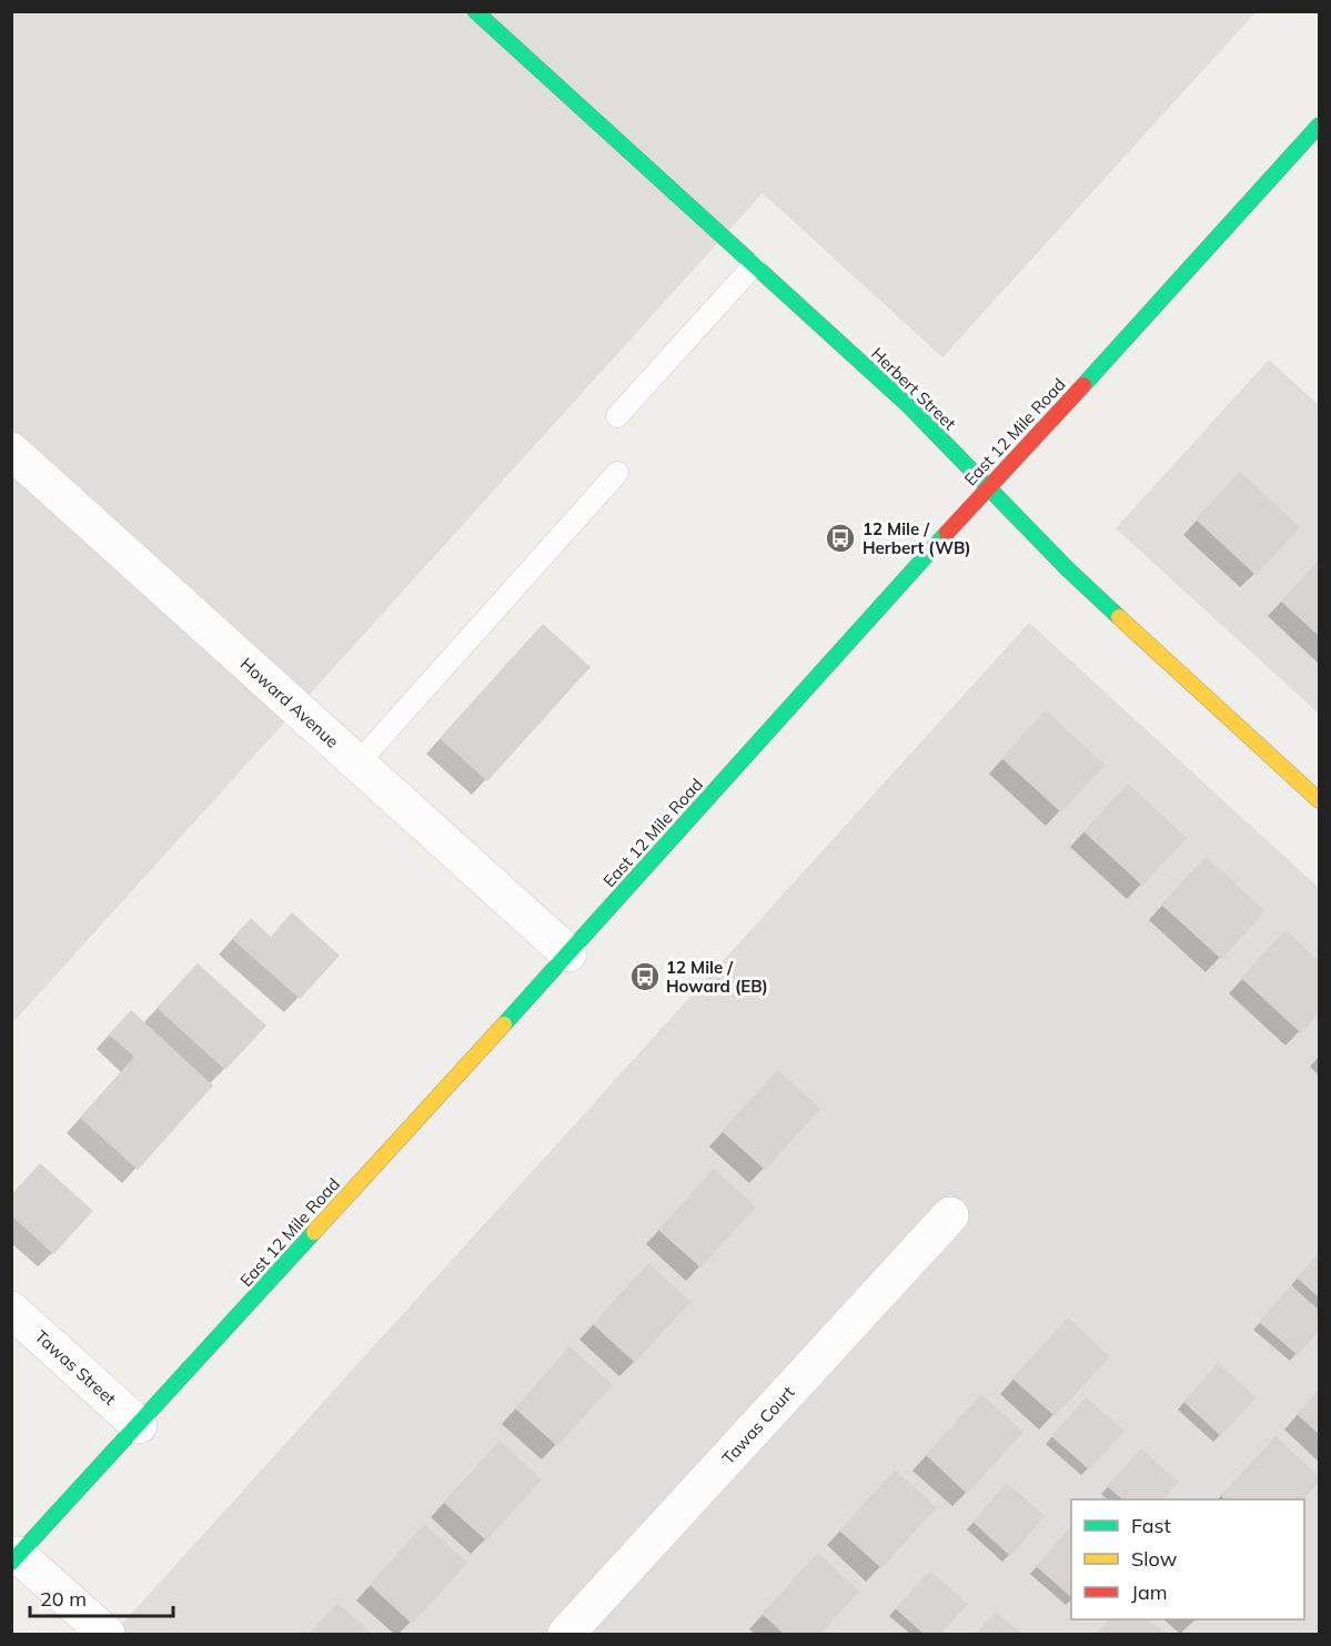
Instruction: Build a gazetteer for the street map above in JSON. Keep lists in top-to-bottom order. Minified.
{"streets":{"main road":["Herbert Street","East 12 Mile Road"],"street":["Howard Avenue","Tawas Street","Tawas Court"]},"crossings":[["Herbert Street","East 12 Mile Road"],["East 12 Mile Road","Howard Avenue"],["East 12 Mile Road","Tawas Street"]],"places":{"bus stop":["12 Mile / Herbert (WB)","12 Mile / Howard (EB)"]},"legend":["Fast","Slow","Jam"],"scale_bar":"20 m"}
